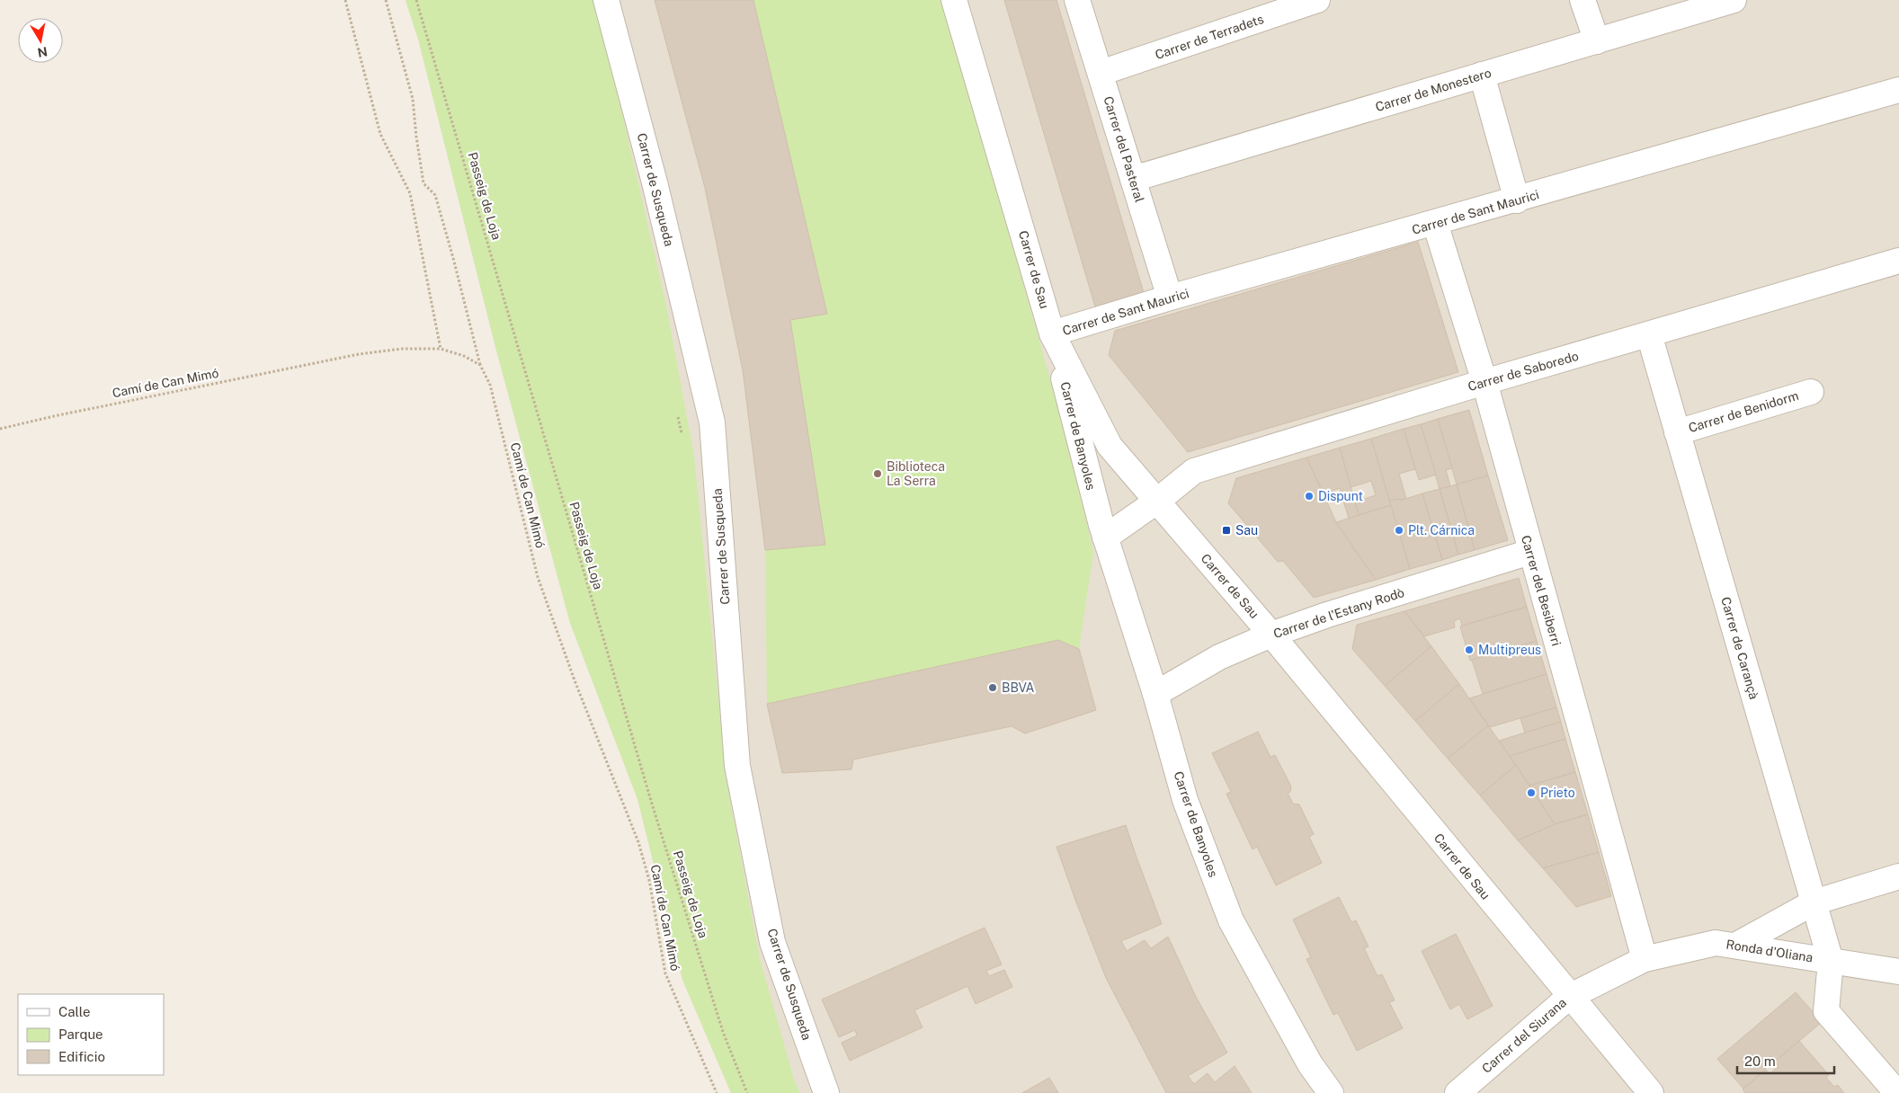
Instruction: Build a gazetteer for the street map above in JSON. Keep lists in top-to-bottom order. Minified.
{"streets":{"street":["Carrer de Terradets","Carrer de Monestero","Carrer del Pasteral","Carrer de Susqueda","Carrer de Sant Maurici","Carrer de Sau","Carrer de Saboredo","Carrer de Benidorm","Carrer de Banyoles","Carrer del Besiberri","Carrer de l'Estany Rodò","Carrer de Carançà","Ronda d'Oliana","Carrer del Siurana"],"path":["Passeig de Loja","Camí de Can Mimó"]},"crossings":[["Carrer de Terradets","Carrer del Pasteral"],["Carrer de Monestero","Carrer del Pasteral"],["Carrer del Pasteral","Carrer de Sant Maurici"],["Carrer de Sant Maurici","Carrer de Sau"],["Carrer de Sant Maurici","Carrer de Banyoles"],["Carrer de Sant Maurici","Carrer del Besiberri"],["Carrer de Sau","Carrer de Saboredo"],["Carrer de Sau","Carrer de Banyoles"],["Carrer de Sau","Carrer de l'Estany Rodò"],["Carrer de Sau","Ronda d'Oliana"],["Carrer de Sau","Carrer del Siurana"],["Carrer de Saboredo","Carrer del Besiberri"],["Carrer de Saboredo","Carrer de Carançà"],["Carrer de Benidorm","Carrer de Carançà"],["Carrer de Banyoles","Carrer de l'Estany Rodò"],["Carrer del Besiberri","Carrer de l'Estany Rodò"],["Carrer del Besiberri","Ronda d'Oliana"],["Carrer de Carançà","Ronda d'Oliana"],["Ronda d'Oliana","Carrer del Siurana"]],"places":{"other":["Biblioteca La Serra","Dispunt","Plt. Cárnica","Multipreus","BBVA","Prieto"],"transit":["Sau"]},"legend":["Calle","Parque","Edificio"],"scale_bar":"20 m","north":"bottom"}
